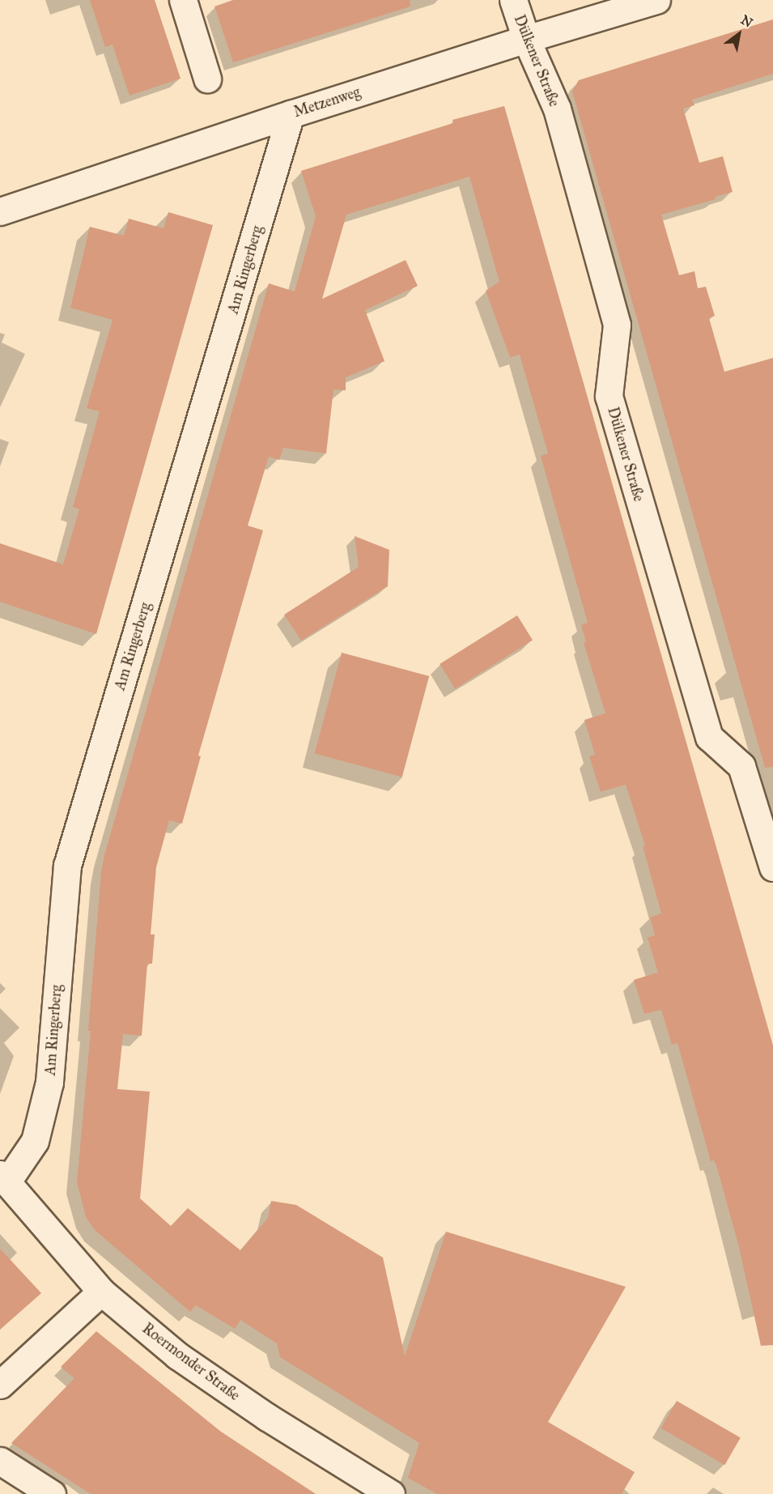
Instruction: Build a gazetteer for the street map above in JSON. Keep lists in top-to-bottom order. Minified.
{"streets":{"street":["Dülkener Straße","Metzenweg","Am Ringerberg","Roermonder Straße"]},"crossings":[["Dülkener Straße","Metzenweg"],["Metzenweg","Am Ringerberg"],["Am Ringerberg","Roermonder Straße"]],"north":"top right"}
